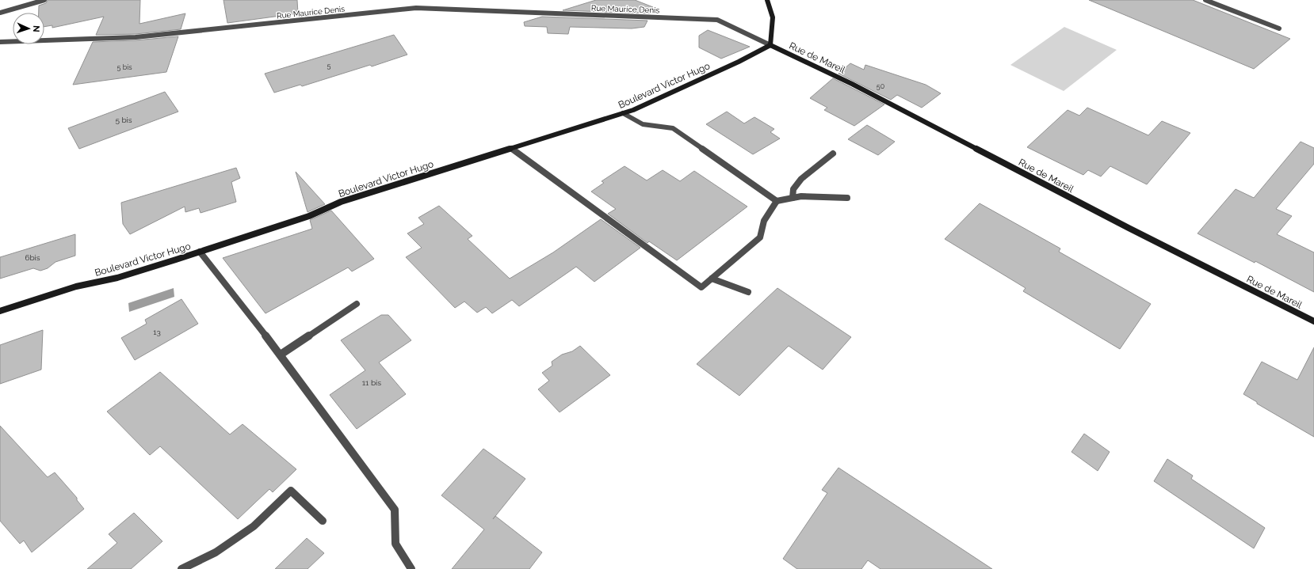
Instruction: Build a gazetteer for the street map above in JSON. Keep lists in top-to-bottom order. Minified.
{"streets":{"street":["Rue Maurice Denis","Rue de Mareil","Boulevard Victor Hugo"]},"crossings":[["Rue Maurice Denis","Rue de Mareil"],["Rue Maurice Denis","Boulevard Victor Hugo"],["Rue de Mareil","Boulevard Victor Hugo"]],"house_numbers":["5","5 bis","50","5 bis","6bis","13","11 bis"],"north":"right"}
